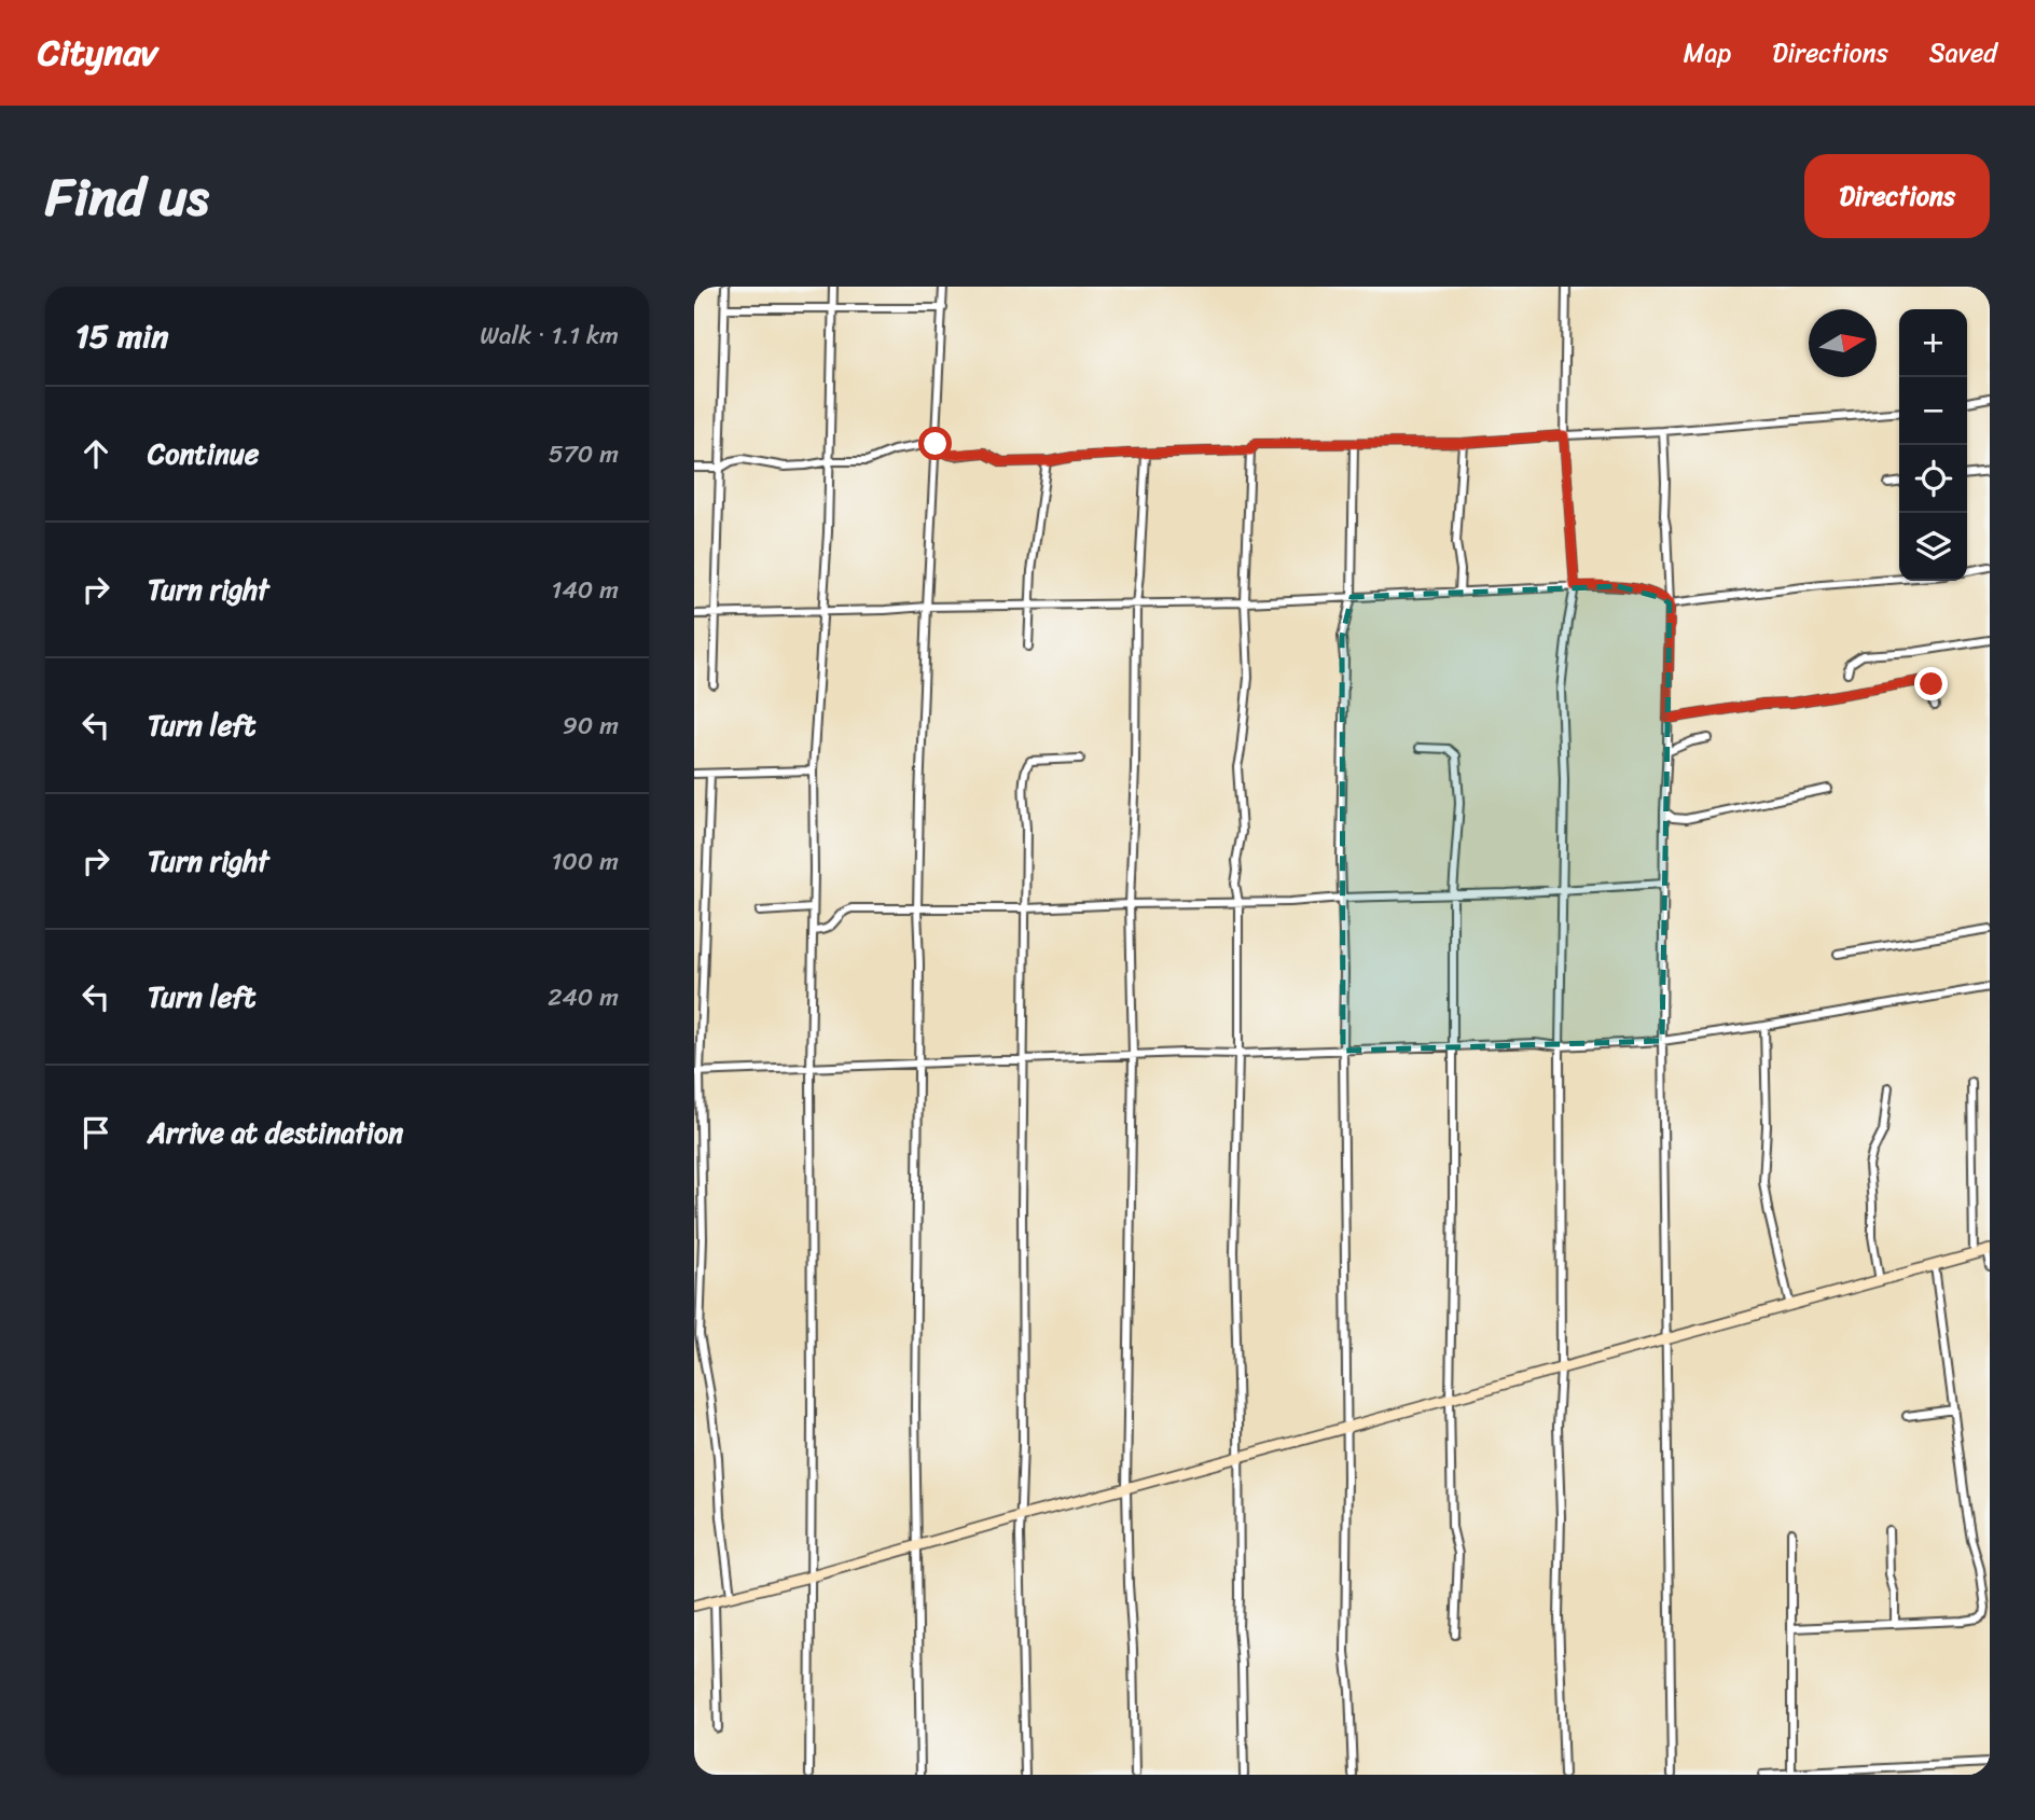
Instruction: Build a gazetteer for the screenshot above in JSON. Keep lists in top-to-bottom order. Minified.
{"north":"right","page":{"header":"Citynav","nav":["Map","Directions","Saved"],"title":"Find us","buttons":"Directions","heading":["15 min","Walk · 1.1 km"],"map_buttons":["+","−"],"list":[["Continue","570 m"],["Turn right","140 m"],["Turn left","90 m"],["Turn right","100 m"],["Turn left","240 m"],"Arrive at destination"]}}
